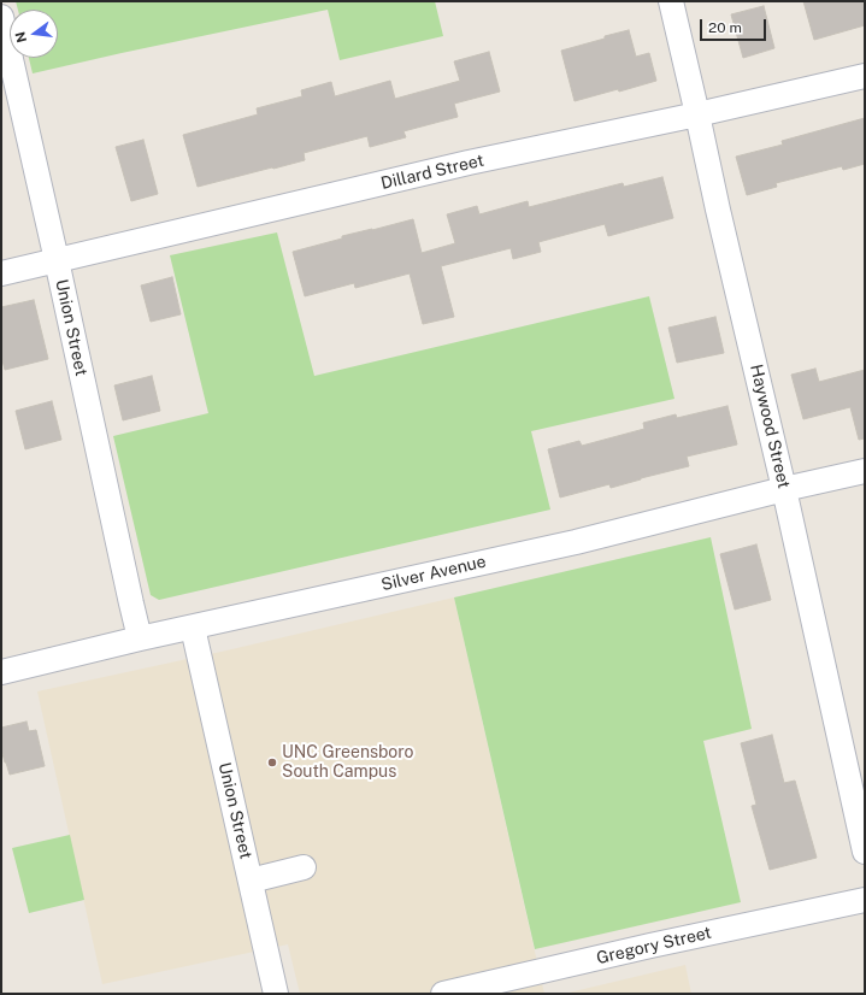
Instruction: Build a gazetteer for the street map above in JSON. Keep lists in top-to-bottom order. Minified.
{"streets":{"street":["Dillard Street","Union Street","Haywood Street","Silver Avenue","Gregory Street"]},"crossings":[["Dillard Street","Union Street"],["Dillard Street","Haywood Street"],["Union Street","Silver Avenue"],["Haywood Street","Silver Avenue"]],"places":["UNC Greensboro South Campus"],"scale_bar":"20 m","north":"left"}
